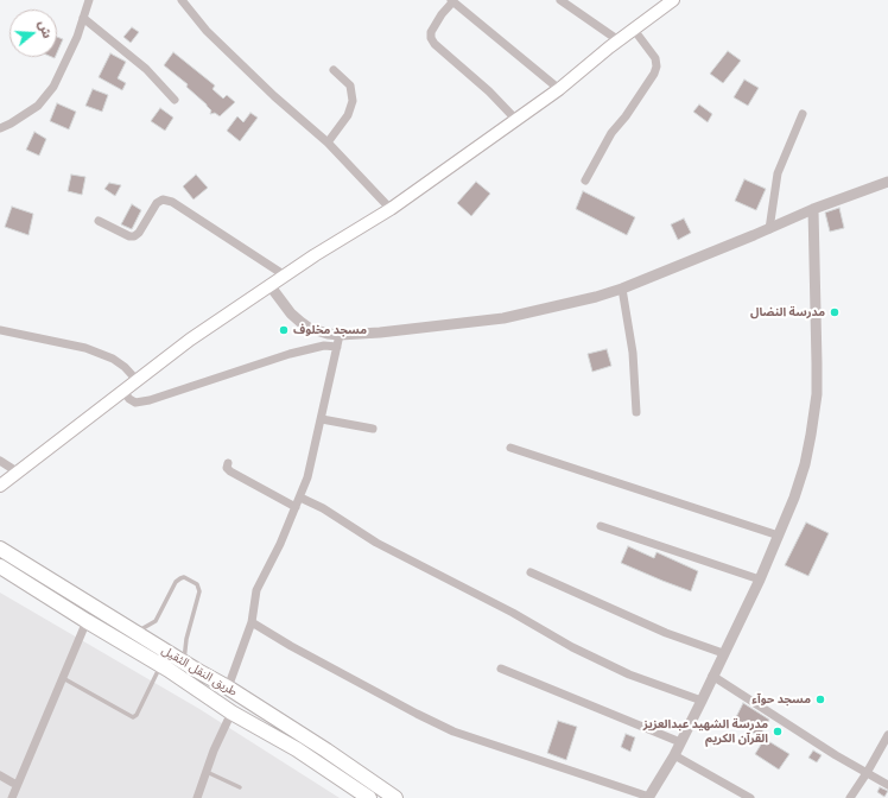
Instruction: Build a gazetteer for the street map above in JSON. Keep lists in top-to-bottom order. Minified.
{"streets":{"highway":["طريق النقل الثقيل"]},"places":["مدرسة النضال","مسجد مخلوف","مسجد حوآء","مدرسة الشهيد عبدالعزيز القرآن الكريم"],"north":"right"}
